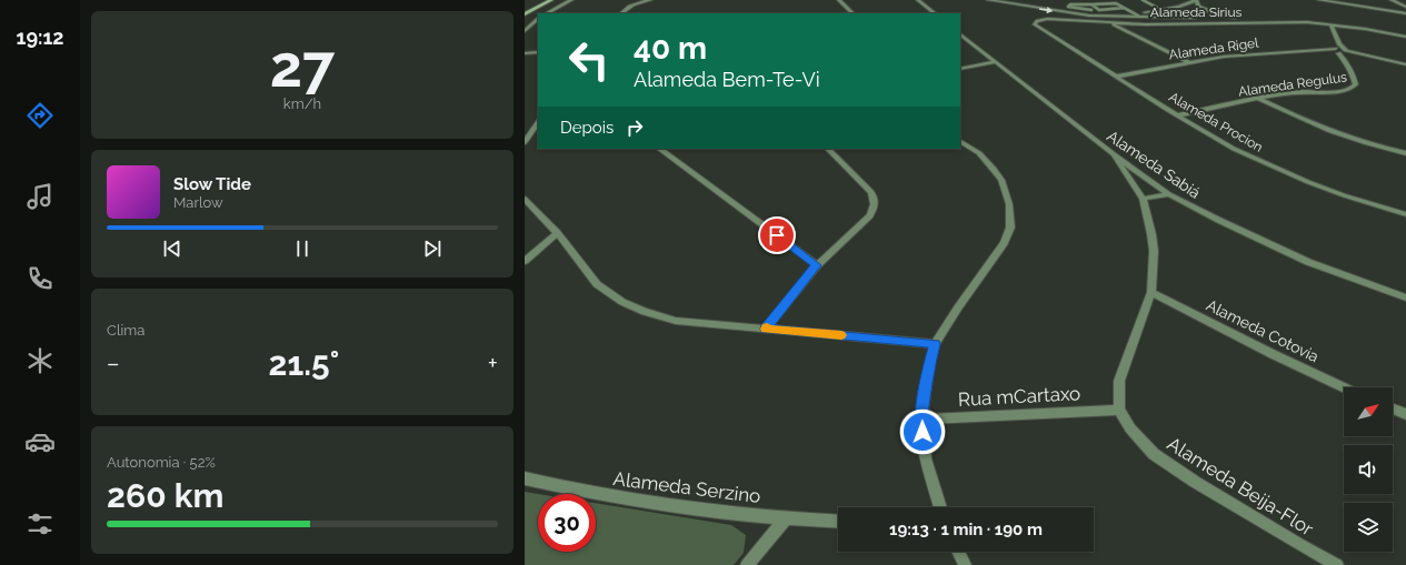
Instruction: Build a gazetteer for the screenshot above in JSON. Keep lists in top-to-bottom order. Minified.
{"streets":{"street":["Alameda Sirius","Alameda Rigel","Alameda Regulus","Alameda Procion","Alameda Sabiá","Alameda Cotovia","Rua mCartaxo","Alameda Beija-Flor","Alameda Serzino"]},"crossings":[["Alameda Sirius","Alameda Regulus"],["Alameda Sirius","Alameda Procion"],["Alameda Rigel","Alameda Regulus"],["Alameda Rigel","Alameda Procion"],["Alameda Regulus","Alameda Procion"],["Rua mCartaxo","Alameda Beija-Flor"]],"north":"top right","page":{"tabs":"19:12","tile":[["27","km/h"],"Clima",["Autonomia · 52%","260 km"]],"turn":["40 m","Alameda Bem-Te-Vi"],"then":"Depois","song":["Slow Tide","Marlow"],"heat":["−","21.5°","+"],"limit":"30","trip":"19:13 · 1 min · 190 m"}}
